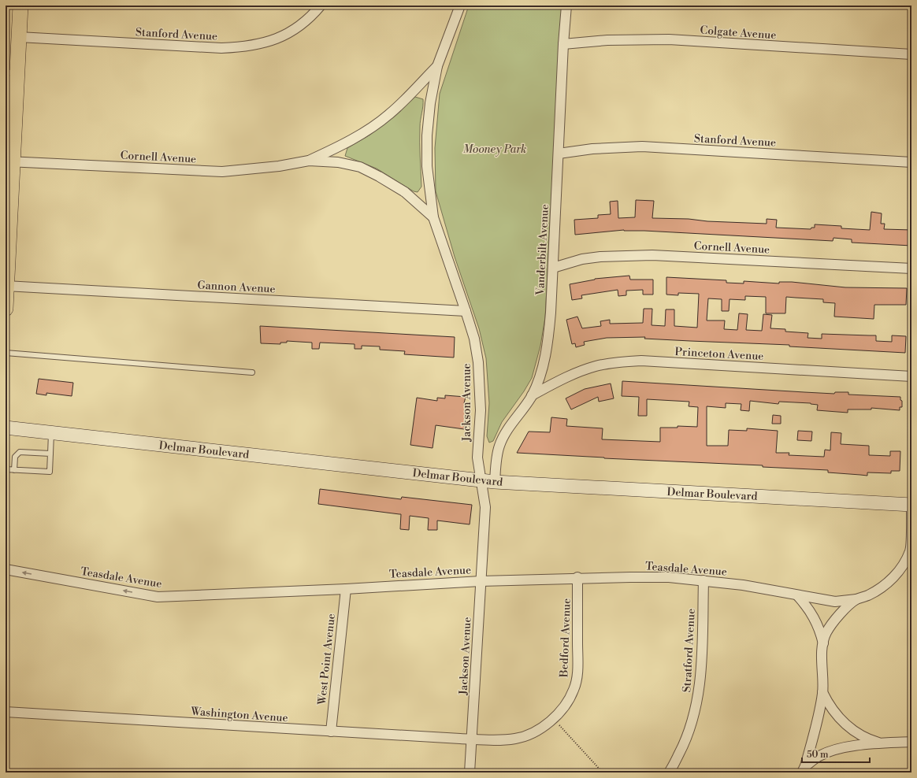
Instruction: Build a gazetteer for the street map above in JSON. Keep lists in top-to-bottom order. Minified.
{"streets":{"main road":["Delmar Boulevard"],"street":["Colgate Avenue","Stanford Avenue","Cornell Avenue","Vanderbilt Avenue","Gannon Avenue","Princeton Avenue","Jackson Avenue","Teasdale Avenue","Bedford Avenue","Stratford Avenue","West Point Avenue","Washington Avenue"]},"crossings":[["Colgate Avenue","Vanderbilt Avenue"],["Stanford Avenue","Vanderbilt Avenue"],["Cornell Avenue","Vanderbilt Avenue"],["Cornell Avenue","Jackson Avenue"],["Vanderbilt Avenue","Princeton Avenue"],["Vanderbilt Avenue","Delmar Boulevard"],["Gannon Avenue","Jackson Avenue"],["Jackson Avenue","Delmar Boulevard"],["Jackson Avenue","Teasdale Avenue"],["Jackson Avenue","Bedford Avenue"],["Jackson Avenue","Washington Avenue"],["Teasdale Avenue","Bedford Avenue"],["Teasdale Avenue","Stratford Avenue"],["Teasdale Avenue","West Point Avenue"],["Bedford Avenue","Washington Avenue"],["West Point Avenue","Washington Avenue"]],"one_way":["Teasdale Avenue"],"parks":["Mooney Park"],"scale_bar":"50 m"}
